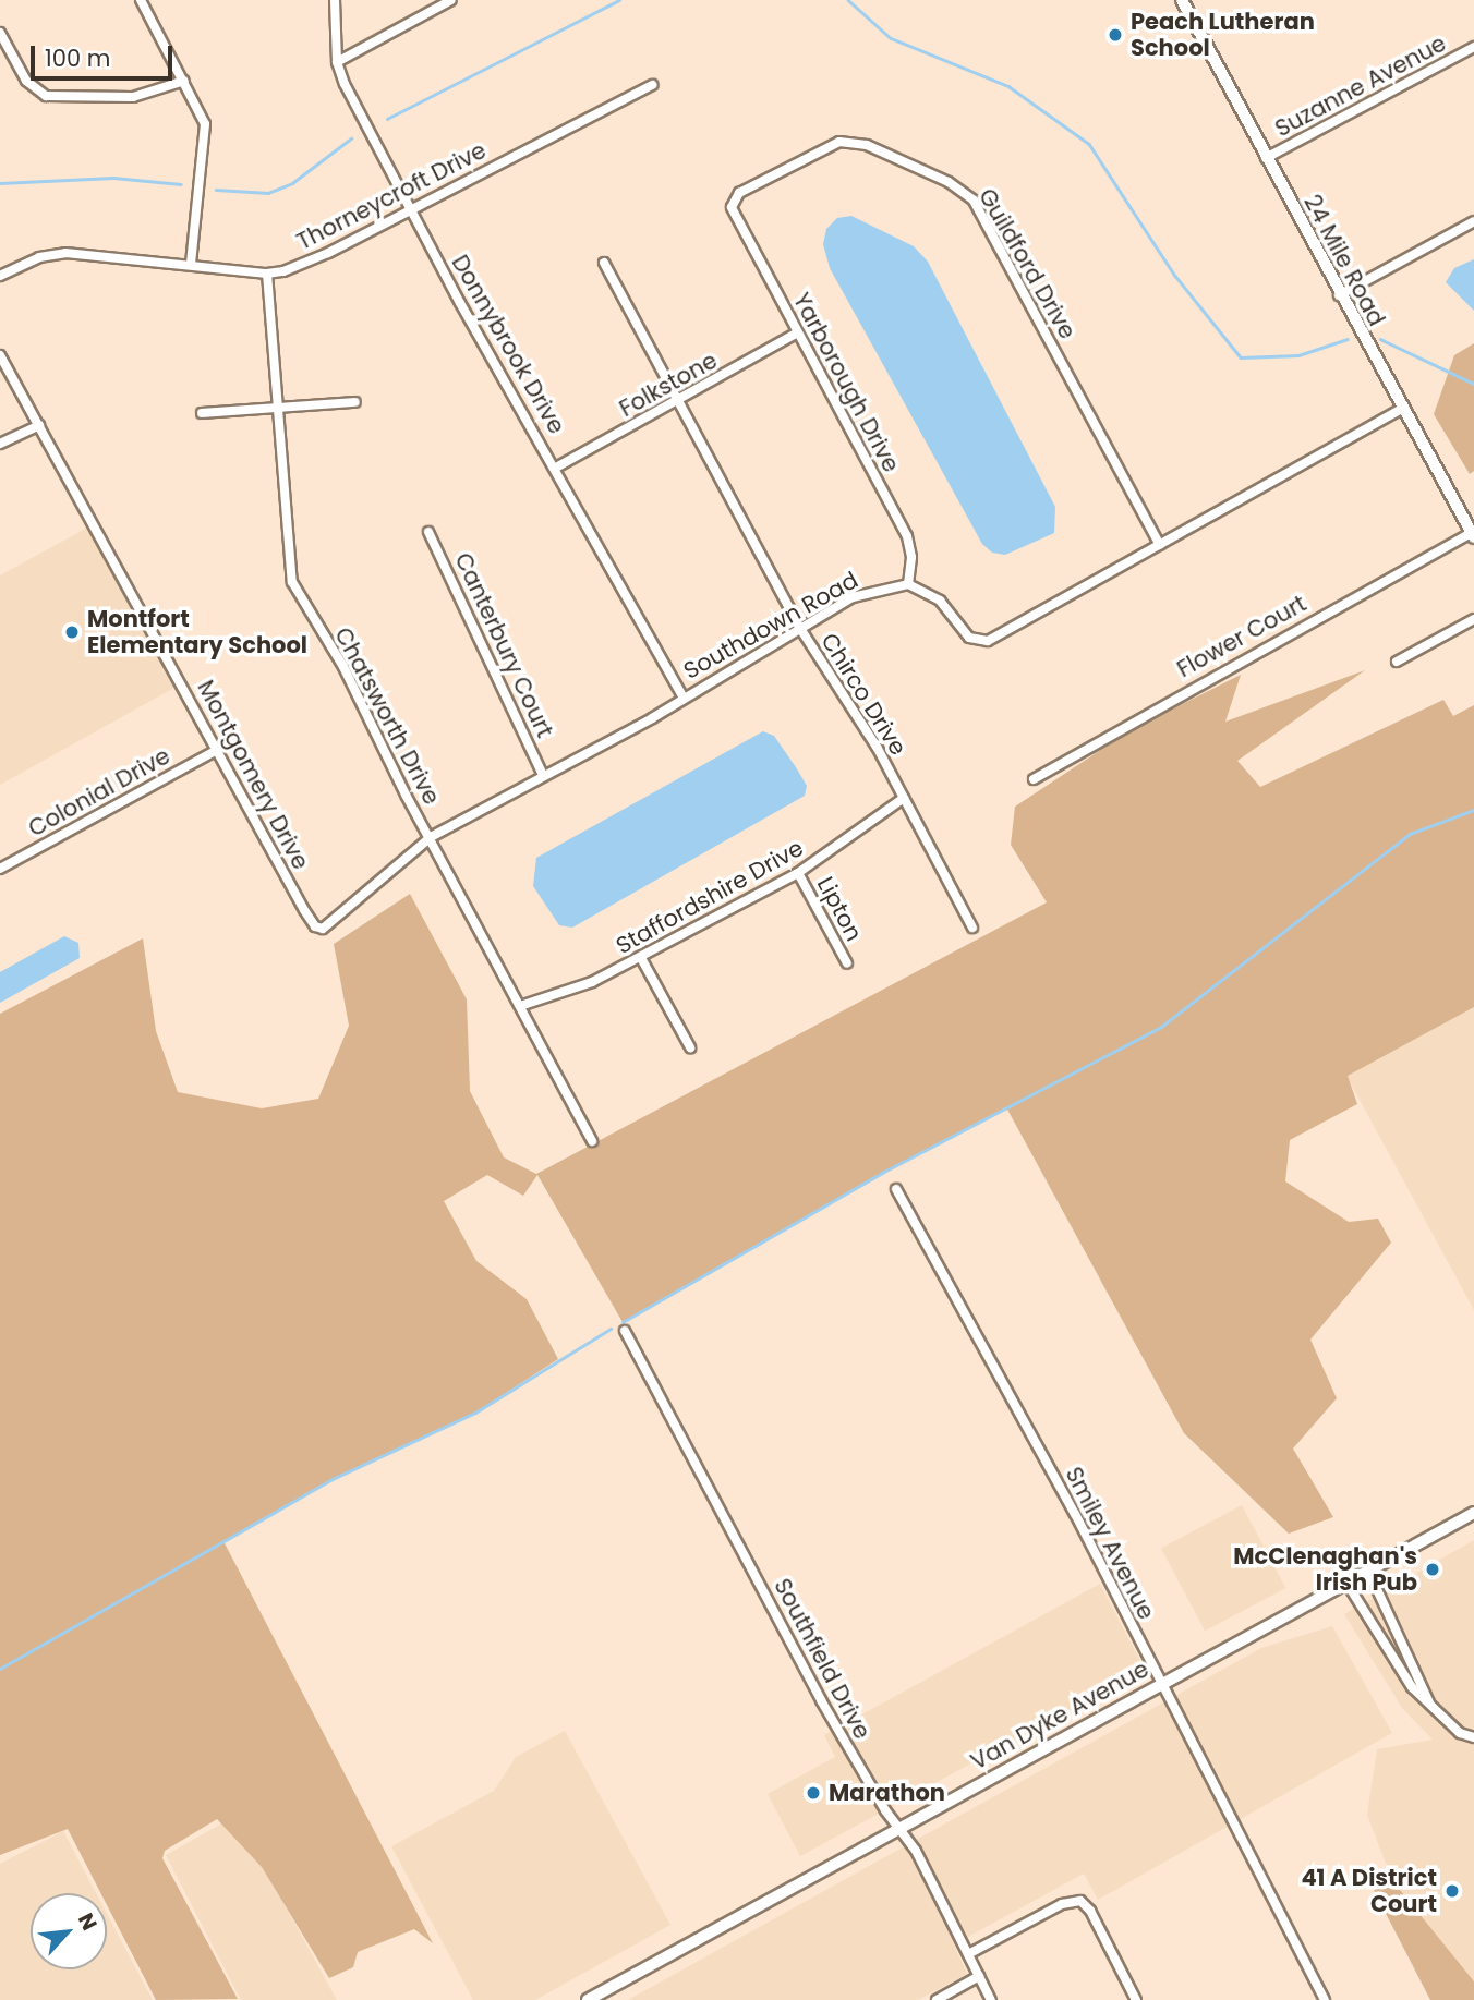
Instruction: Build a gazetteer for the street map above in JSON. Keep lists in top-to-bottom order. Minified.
{"streets":{"main road":["Van Dyke Avenue"],"street":["Suzanne Avenue","Thorneycroft Drive","24 Mile Road","Guildford Drive","Donnybrook Drive","Yarborough Drive","Folkstone","Southdown Road","Flower Court","Canterbury Court","Chirco Drive","Chatsworth Drive","Montgomery Drive","Colonial Drive","Staffordshire Drive","Lipton","Smiley Avenue","Southfield Drive"]},"crossings":[["Suzanne Avenue","24 Mile Road"],["Thorneycroft Drive","Donnybrook Drive"],["Thorneycroft Drive","Chatsworth Drive"],["24 Mile Road","Flower Court"],["Guildford Drive","Yarborough Drive"],["Donnybrook Drive","Folkstone"],["Donnybrook Drive","Southdown Road"],["Yarborough Drive","Folkstone"],["Yarborough Drive","Southdown Road"],["Folkstone","Chirco Drive"],["Southdown Road","Canterbury Court"],["Southdown Road","Chirco Drive"],["Southdown Road","Chatsworth Drive"],["Southdown Road","Montgomery Drive"],["Chirco Drive","Staffordshire Drive"],["Chatsworth Drive","Staffordshire Drive"],["Montgomery Drive","Colonial Drive"],["Staffordshire Drive","Lipton"],["Smiley Avenue","Van Dyke Avenue"],["Southfield Drive","Van Dyke Avenue"]],"places":["Peach Lutheran School","Montfort Elementary School","McClenaghan's Irish Pub","Marathon","41 A District Court"],"scale_bar":"100 m","north":"top right"}
